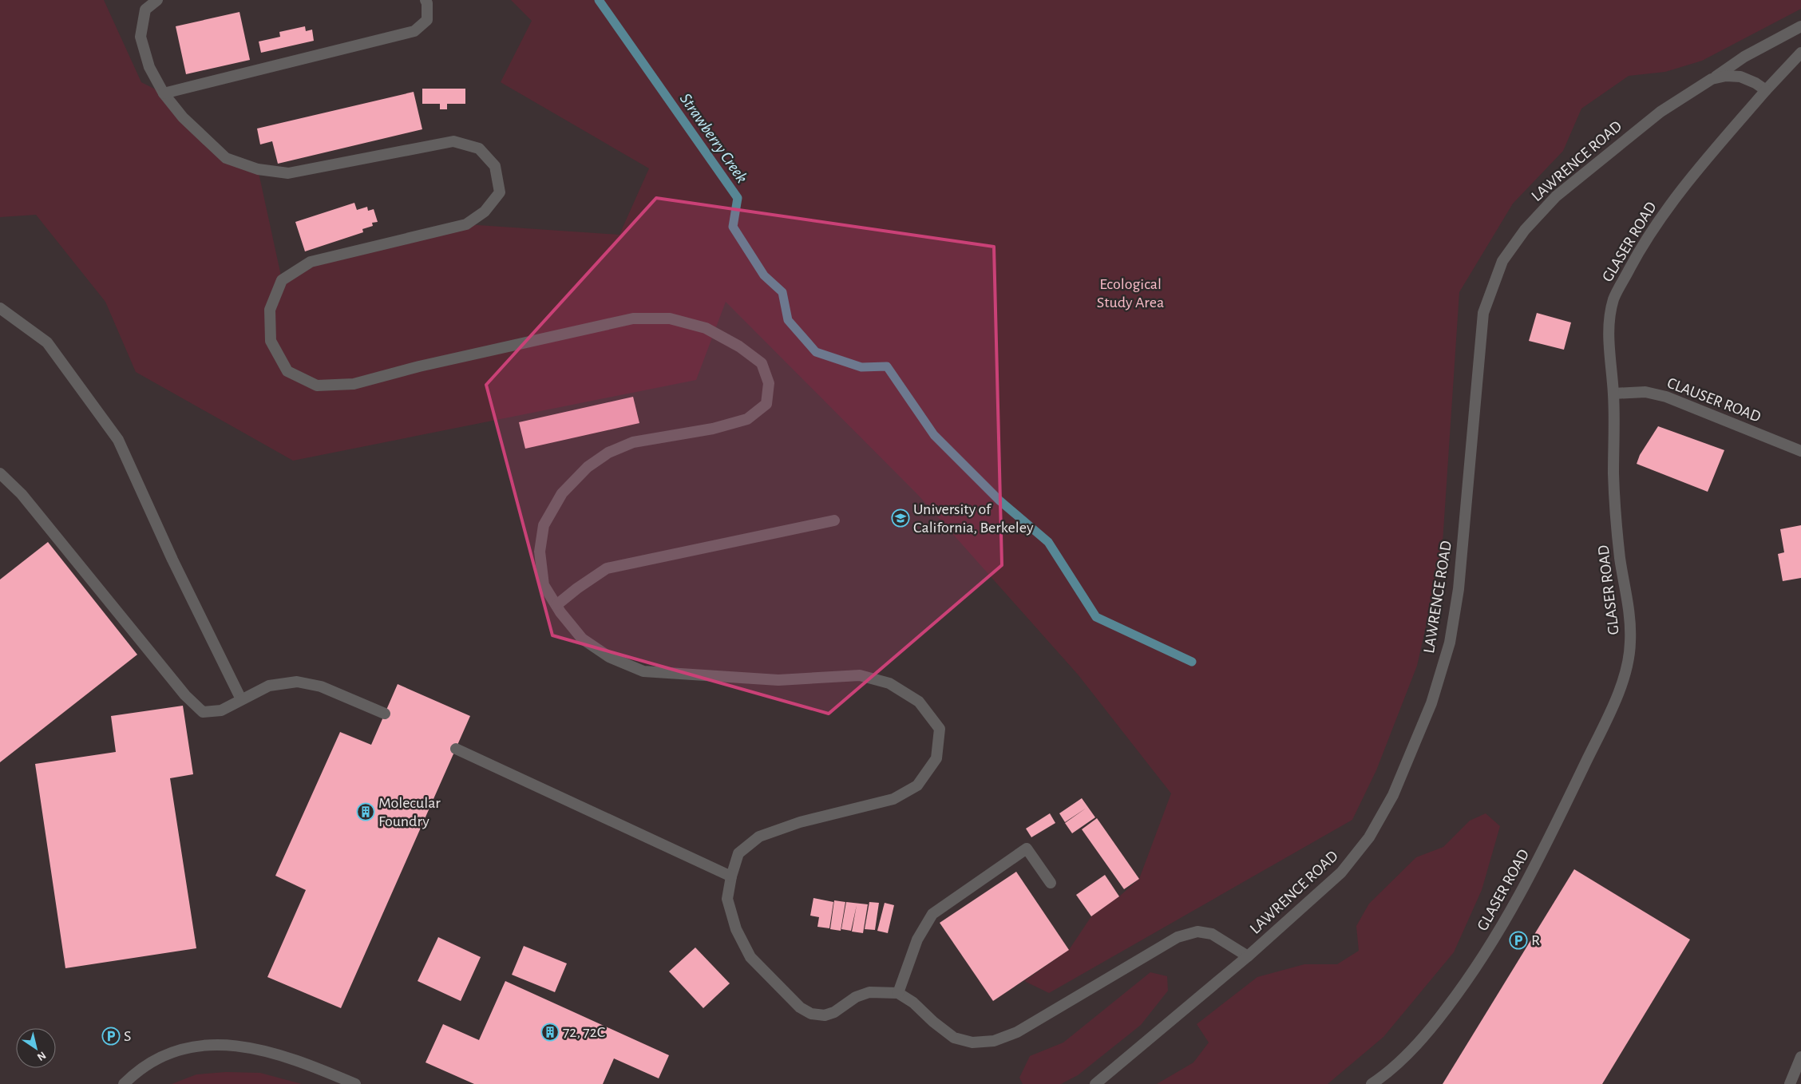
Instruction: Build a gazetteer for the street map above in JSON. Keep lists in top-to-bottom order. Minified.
{"streets":{"lane":["LAWRENCE ROAD","GLASER ROAD","CLAUSER ROAD"]},"crossings":[["LAWRENCE ROAD","GLASER ROAD"],["GLASER ROAD","CLAUSER ROAD"]],"water":["Strawberry Creek"],"parks":["Ecological Study Area"],"places":{"school or university":["University of California, Berkeley"],"building":["Molecular Foundry","72, 72C"],"parking":["R","S"]},"north":"bottom right"}
